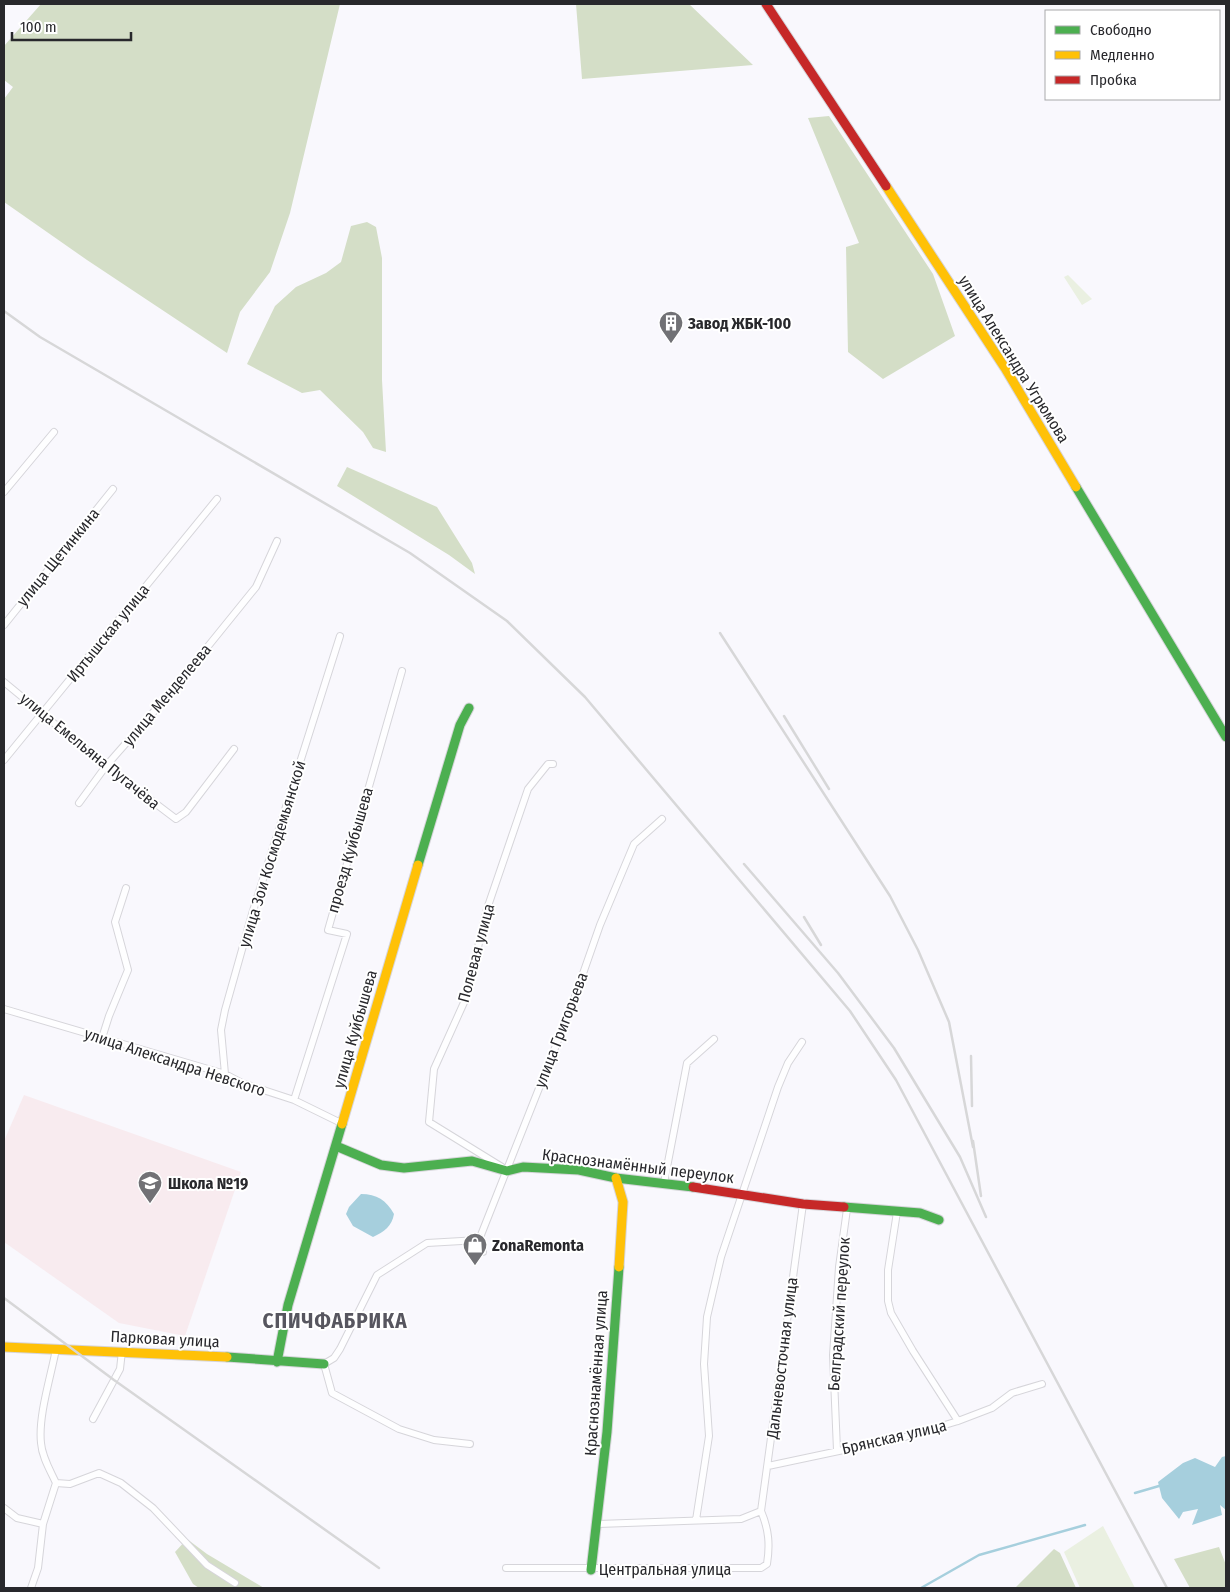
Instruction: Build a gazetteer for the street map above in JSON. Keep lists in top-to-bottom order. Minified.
{"streets":{"street":["улица Александра Угрюмова","улица Щетинкина","Иртышская улица","улица Менделеева","улица Емельяна Пугачёва","проезд Куйбышева","улица Зои Космодемьянской","Полевая улица","улица Куйбышева","улица Григорьева","улица Александра Невского","Краснознамённый переулок","Белградский переулок","Парковая улица","Дальневосточная улица","Краснознамённая улица","Брянская улица","Центральная улица"]},"crossings":[["Иртышская улица","улица Емельяна Пугачёва"],["улица Менделеева","улица Емельяна Пугачёва"],["проезд Куйбышева","улица Александра Невского"],["улица Зои Космодемьянской","улица Александра Невского"],["Полевая улица","улица Григорьева"],["Полевая улица","Краснознамённый переулок"],["улица Куйбышева","улица Александра Невского"],["улица Куйбышева","Краснознамённый переулок"],["улица Куйбышева","Парковая улица"],["улица Григорьева","Краснознамённый переулок"],["Краснознамённый переулок","Белградский переулок"],["Краснознамённый переулок","Дальневосточная улица"],["Краснознамённый переулок","Краснознамённая улица"],["Белградский переулок","Брянская улица"],["Дальневосточная улица","Брянская улица"],["Дальневосточная улица","Центральная улица"],["Краснознамённая улица","Центральная улица"]],"districts":["СПИЧФАБРИКА"],"places":{"building":["Завод ЖБК-100"],"school or university":["Школа №19"],"shop":["ZonaRemonta"]},"legend":["Свободно","Медленно","Пробка"],"scale_bar":"100 m"}
